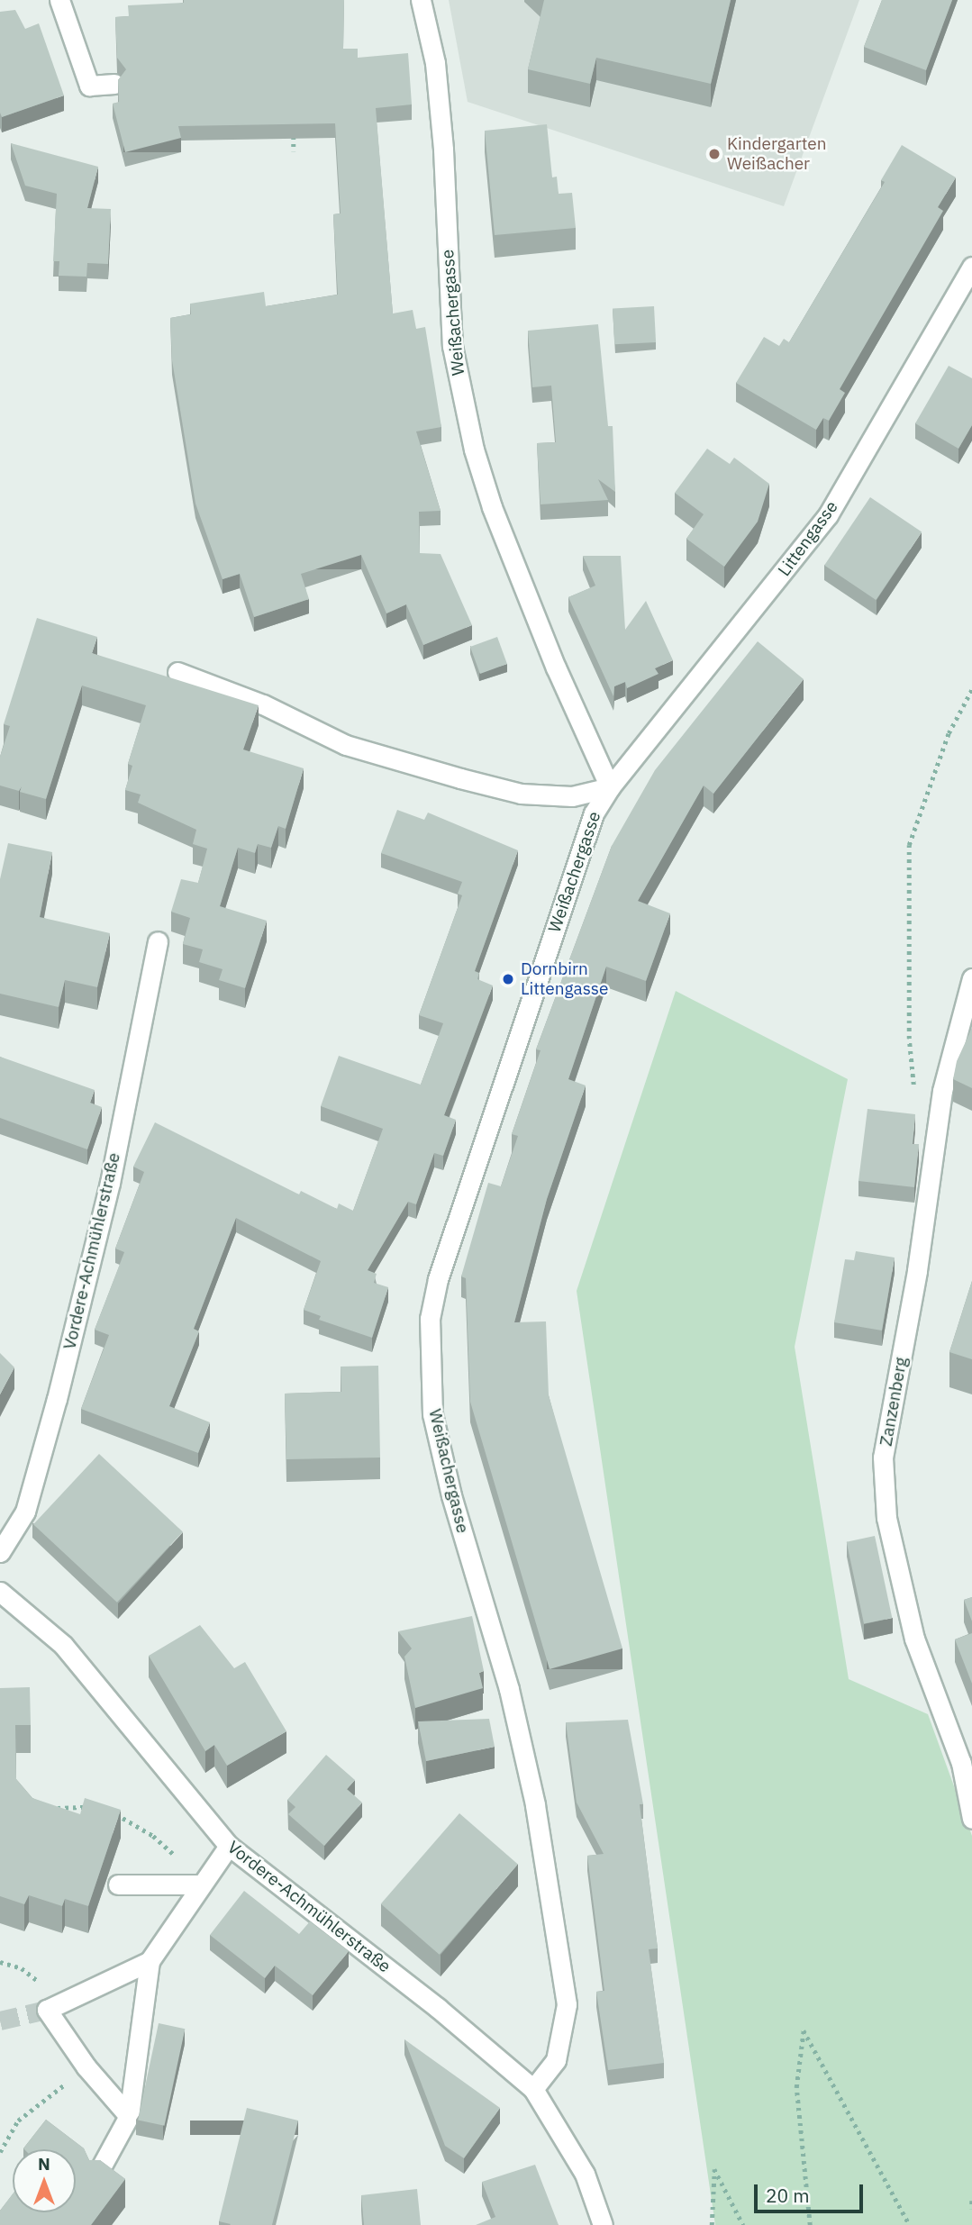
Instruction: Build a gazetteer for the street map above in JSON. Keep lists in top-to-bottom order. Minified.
{"streets":{"street":["Weißachergasse","Littengasse","Vordere-Achmühlerstraße","Zanzenberg"]},"crossings":[["Weißachergasse","Littengasse"],["Weißachergasse","Vordere-Achmühlerstraße"]],"places":["Kindergarten Weißacher","Dornbirn Littengasse"],"scale_bar":"20 m","north":"top"}
